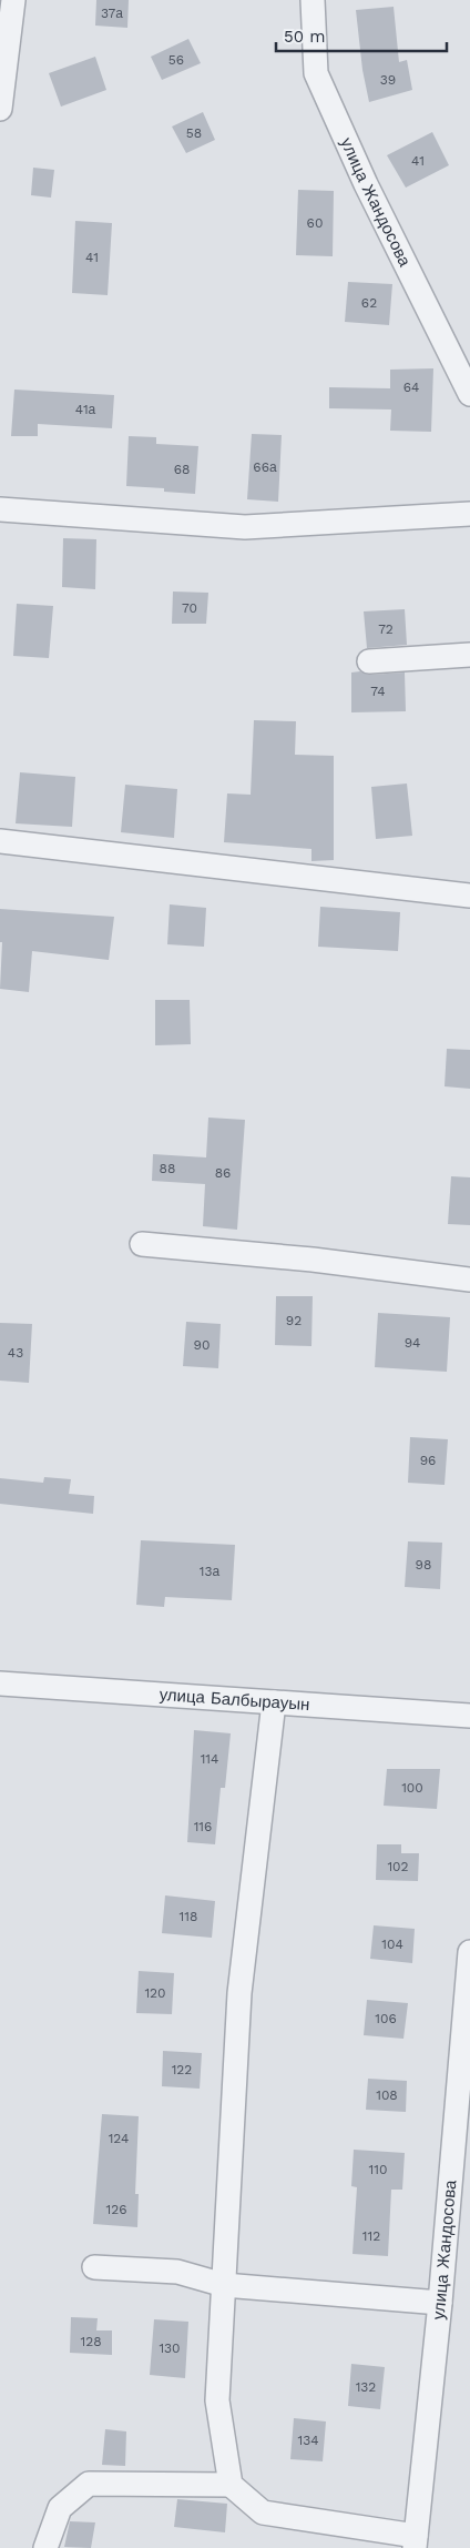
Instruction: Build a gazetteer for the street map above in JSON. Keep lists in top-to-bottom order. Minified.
{"streets":{"street":["улица Жандосова","улица Балбырауын"]},"house_numbers":["37а","56","39","58","41","60","41","62","64","41а","66а","68","70","72","74","88","86","92","94","90","43","96","98","13а","114","100","116","102","118","104","120","106","122","108","124","110","126","112","128","130","132","134"],"scale_bar":"50 m"}
